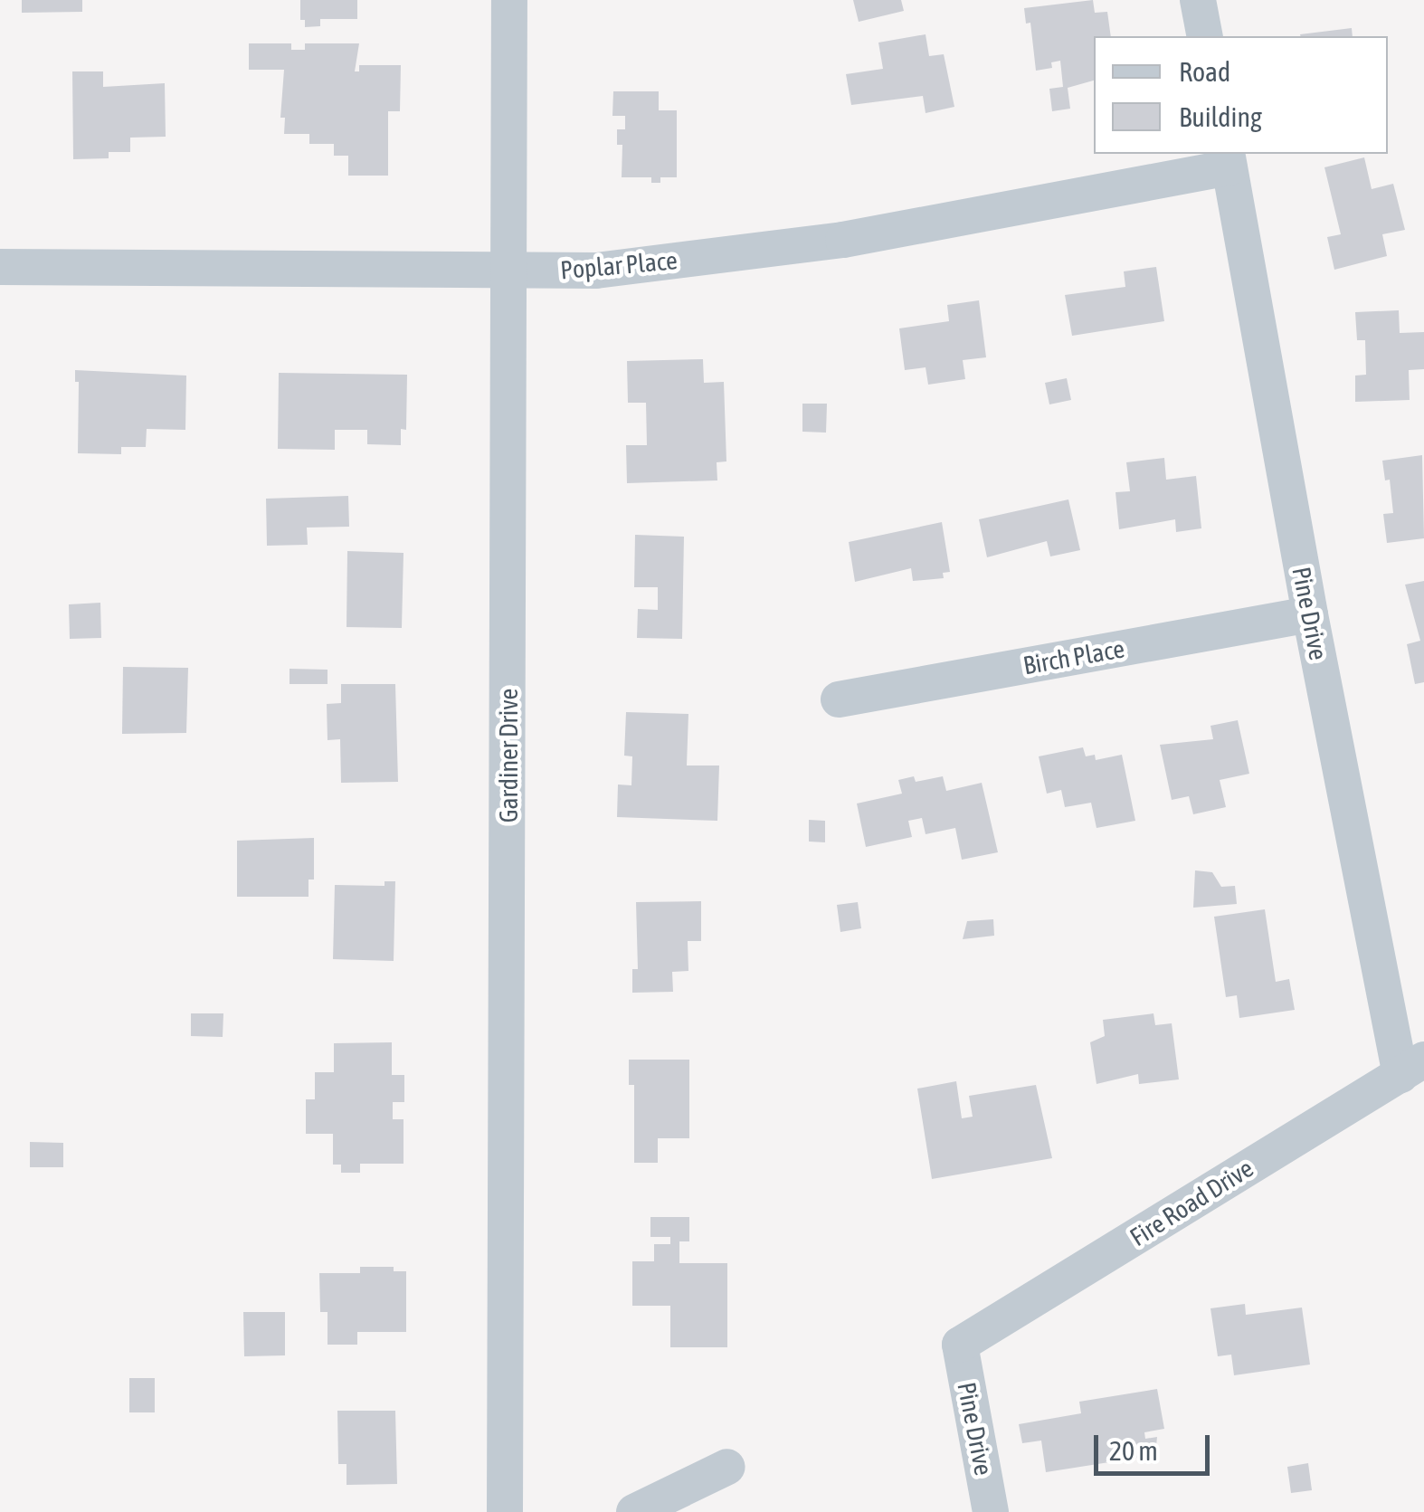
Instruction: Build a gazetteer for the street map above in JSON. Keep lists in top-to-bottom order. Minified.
{"streets":{"street":["Poplar Place","Pine Drive","Birch Place","Gardiner Drive","Fire Road Drive"]},"crossings":[["Poplar Place","Pine Drive"],["Poplar Place","Gardiner Drive"],["Pine Drive","Birch Place"],["Pine Drive","Fire Road Drive"]],"legend":["Road","Building"],"scale_bar":"20 m"}
